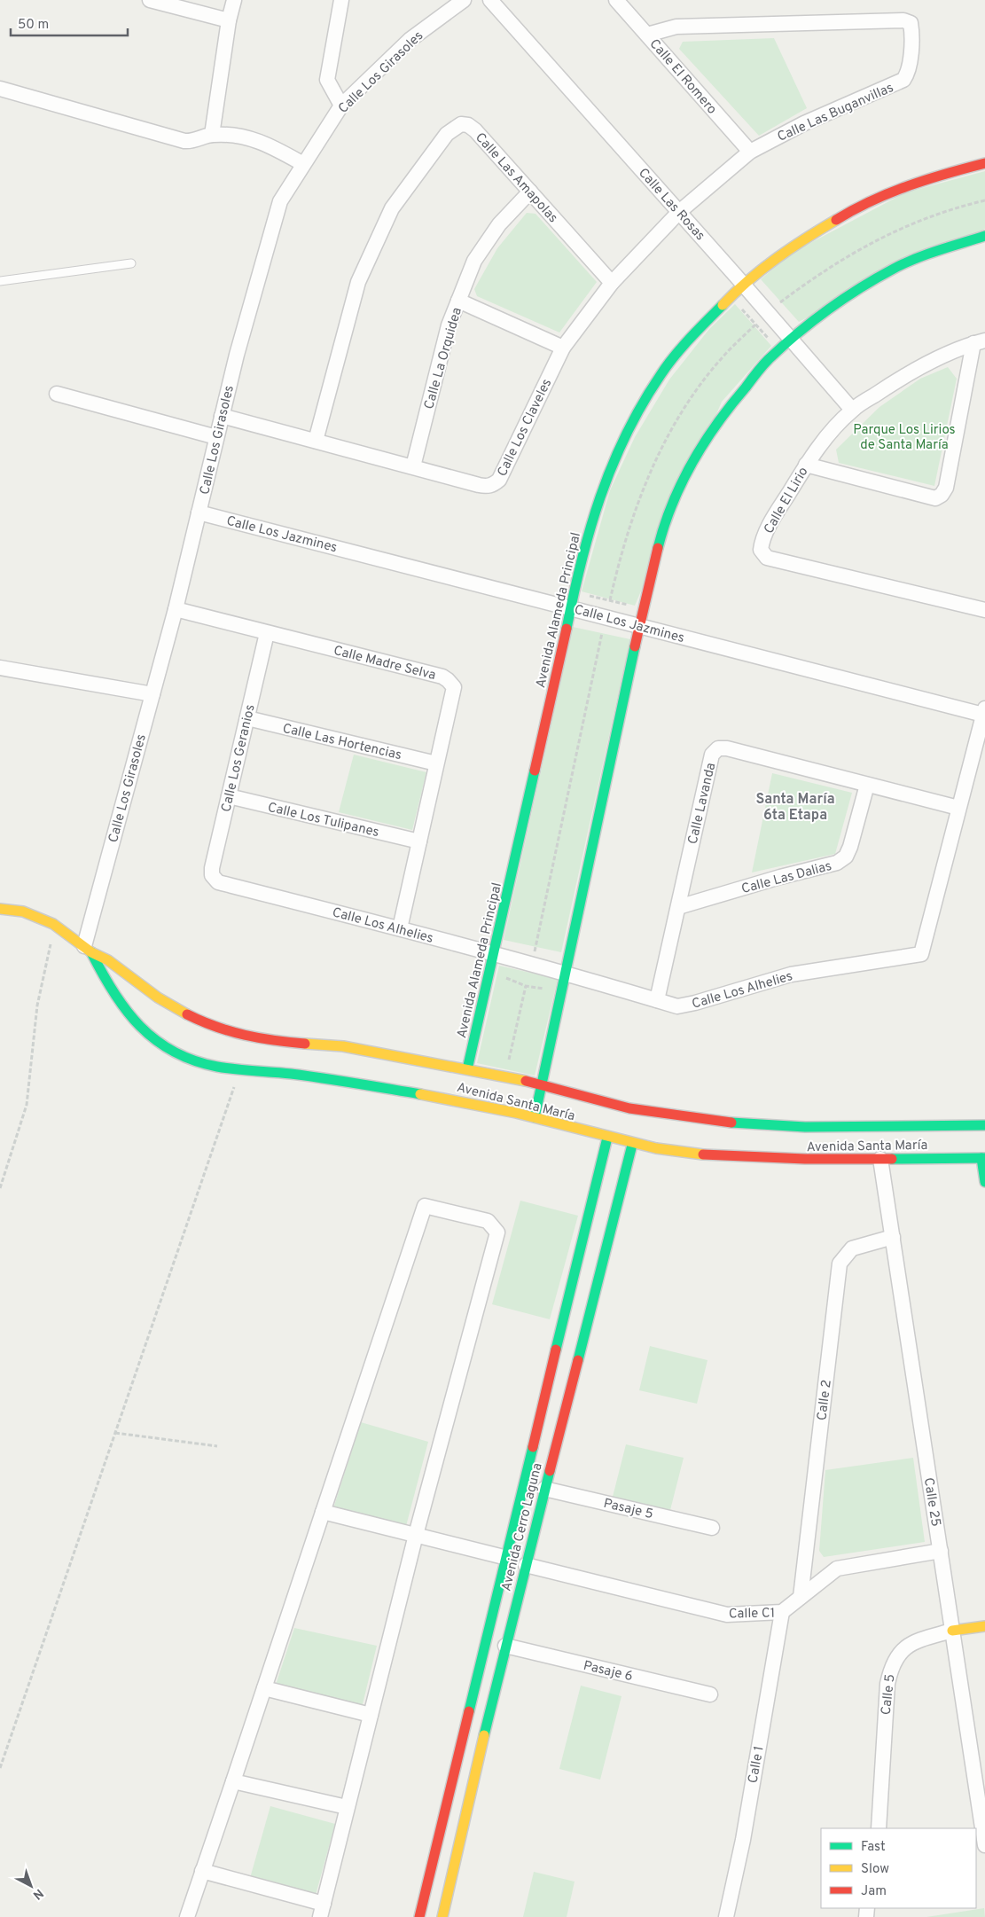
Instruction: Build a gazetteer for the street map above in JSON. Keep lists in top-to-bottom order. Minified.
{"streets":{"street":["Calle Los Girasoles","Calle El Romero","Calle Las Buganvillas","Calle Las Amapolas","Calle Las Rosas","Calle La Orquidea","Calle Los Claveles","Calle El Lirio","Calle Los Jazmines","Avenida Alameda Principal","Calle Madre Selva","Calle Las Hortencias","Calle Los Geranios","Calle Lavanda","Calle Los Tulipanes","Calle Las Dalias","Calle Los Alhelies","Avenida Santa María","Calle 2","Calle 25","Pasaje 5","Avenida Cerro Laguna","Calle C1","Pasaje 6","Calle 5","Calle 1"]},"crossings":[["Calle Los Girasoles","Calle Los Claveles"],["Calle Los Girasoles","Calle Los Jazmines"],["Calle Los Girasoles","Calle Madre Selva"],["Calle Los Girasoles","Avenida Santa María"],["Calle El Romero","Calle Las Buganvillas"],["Calle Las Buganvillas","Calle Las Rosas"],["Calle Las Buganvillas","Calle Los Claveles"],["Calle Las Amapolas","Calle La Orquidea"],["Calle Las Amapolas","Calle Los Claveles"],["Calle Las Rosas","Calle Los Claveles"],["Calle Las Rosas","Calle El Lirio"],["Calle Las Rosas","Avenida Alameda Principal"],["Calle La Orquidea","Calle Los Claveles"],["Calle Los Jazmines","Avenida Alameda Principal"],["Calle Los Jazmines","Calle Los Alhelies"],["Avenida Alameda Principal","Calle Los Alhelies"],["Avenida Alameda Principal","Avenida Santa María"],["Calle Madre Selva","Calle Las Hortencias"],["Calle Madre Selva","Calle Los Geranios"],["Calle Madre Selva","Calle Los Tulipanes"],["Calle Madre Selva","Calle Los Alhelies"],["Calle Las Hortencias","Calle Los Geranios"],["Calle Los Geranios","Calle Los Tulipanes"],["Calle Los Geranios","Calle Los Alhelies"],["Calle Lavanda","Calle Las Dalias"],["Calle Lavanda","Calle Los Alhelies"],["Avenida Santa María","Calle 25"],["Avenida Santa María","Avenida Cerro Laguna"],["Calle 2","Calle 25"],["Calle 2","Calle C1"],["Calle 25","Calle C1"],["Calle 25","Calle 5"],["Pasaje 5","Avenida Cerro Laguna"],["Avenida Cerro Laguna","Calle C1"],["Avenida Cerro Laguna","Pasaje 6"],["Calle C1","Calle 1"]],"districts":["Santa María 6ta Etapa"],"parks":["Parque Los Lirios de Santa María"],"legend":["Fast","Slow","Jam"],"scale_bar":"50 m","north":"bottom right"}
